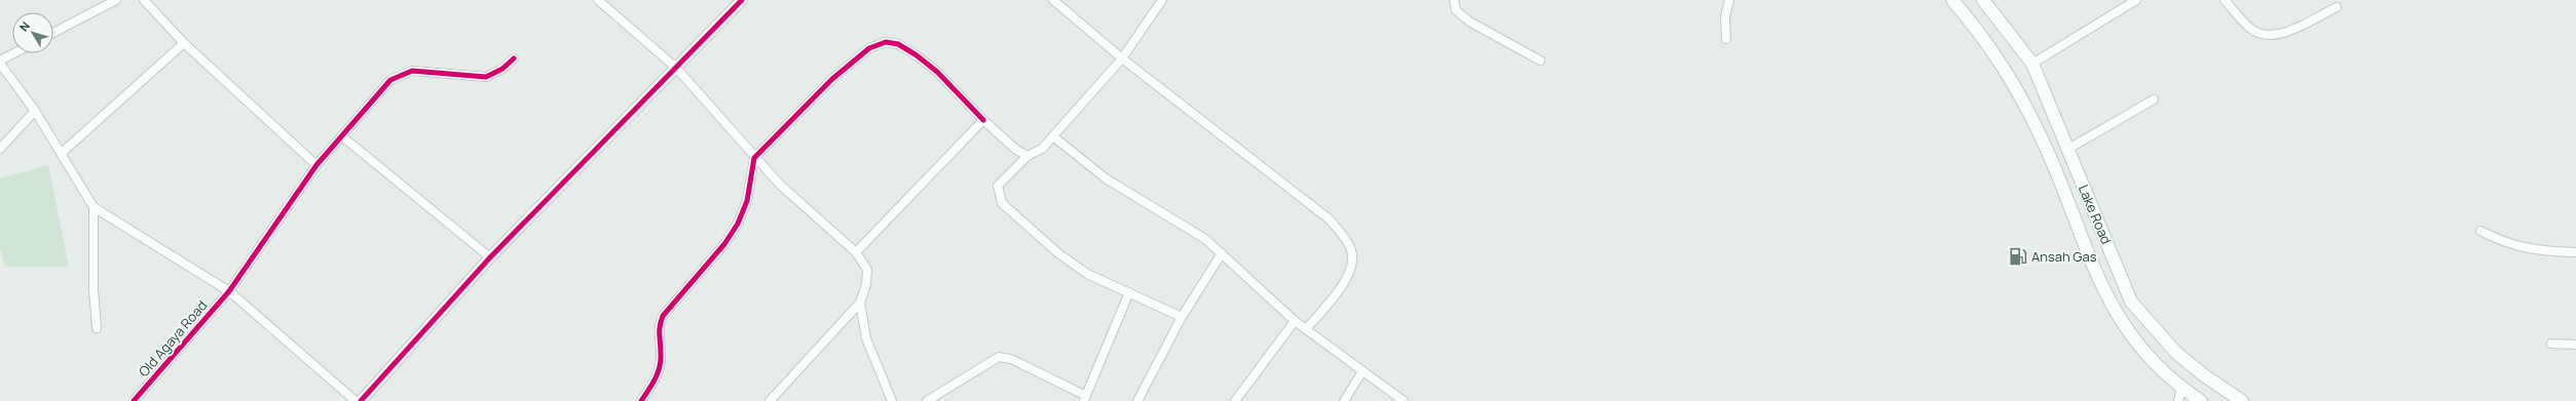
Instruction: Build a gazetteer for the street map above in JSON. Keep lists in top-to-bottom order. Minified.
{"streets":{"main road":["Lake Road"],"street":["Old Agaya Road"]},"places":{"fuel station":["Ansah Gas"]},"north":"top left"}
